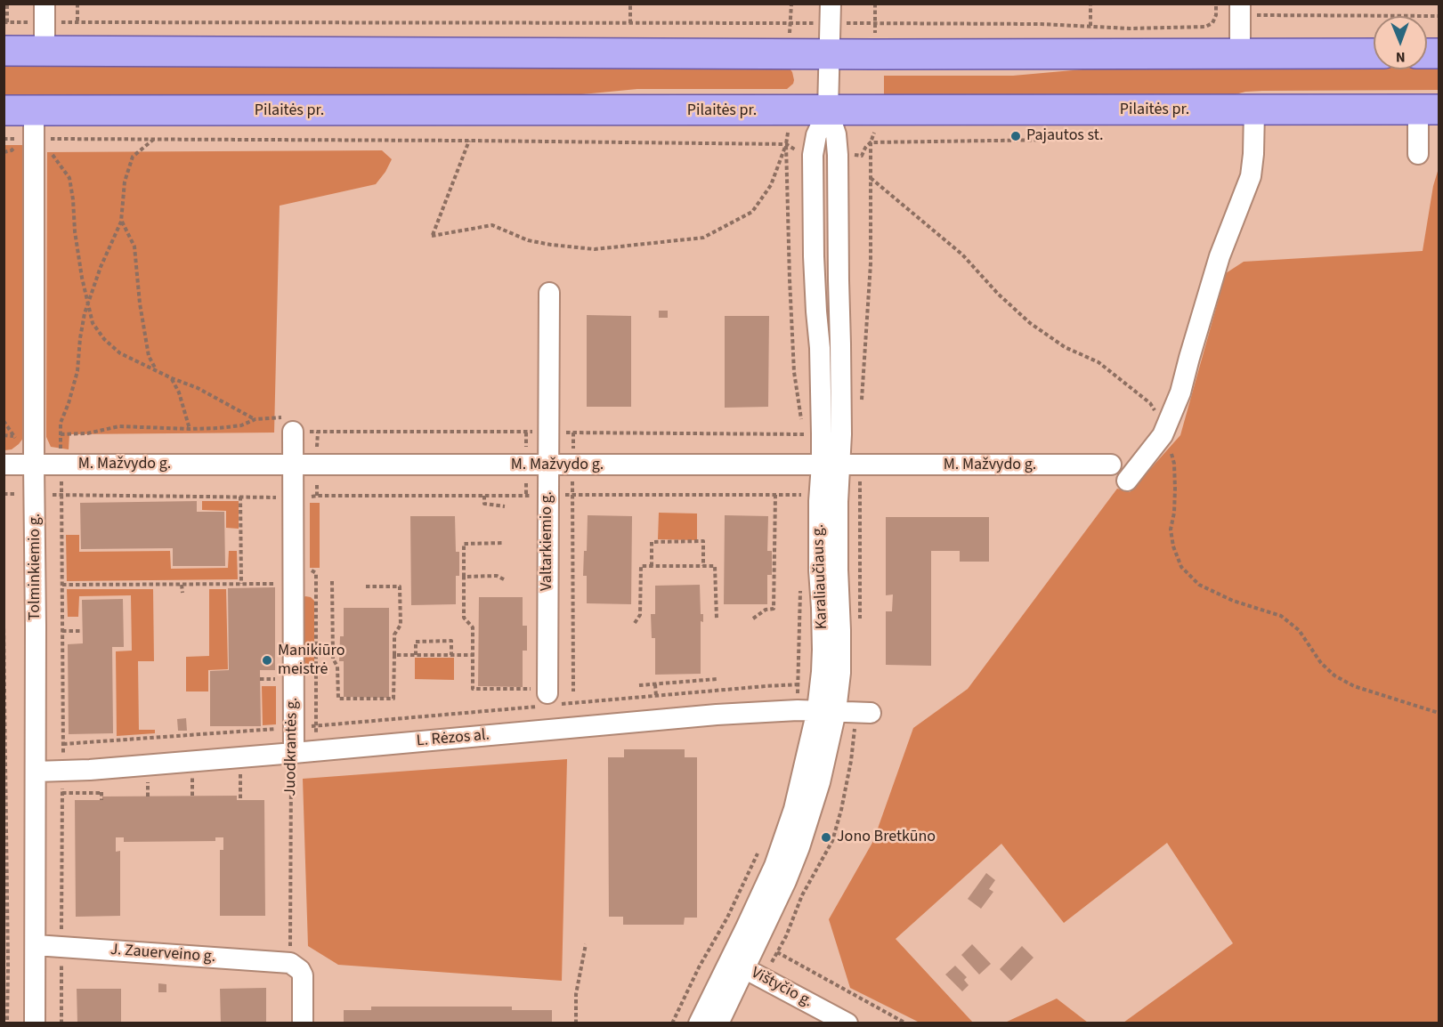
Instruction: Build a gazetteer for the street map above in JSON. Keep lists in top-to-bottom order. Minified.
{"streets":{"main road":["Pilaitės pr."],"street":["M. Mažvydo g.","Valtarkiemio g.","Tolminkiemio g.","Karaliaučiaus g.","L. Rėzos al.","Juodkrantės g.","J. Zauerveino g.","Vištyčio g."]},"crossings":[["Pilaitės pr.","Tolminkiemio g."],["Pilaitės pr.","Karaliaučiaus g."],["M. Mažvydo g.","Valtarkiemio g."],["M. Mažvydo g.","Tolminkiemio g."],["M. Mažvydo g.","Karaliaučiaus g."],["M. Mažvydo g.","Juodkrantės g."],["Tolminkiemio g.","L. Rėzos al."],["Tolminkiemio g.","J. Zauerveino g."],["Karaliaučiaus g.","L. Rėzos al."],["Karaliaučiaus g.","Vištyčio g."],["L. Rėzos al.","Juodkrantės g."],["Juodkrantės g.","J. Zauerveino g."]],"places":["Pajautos st.","Manikiūro meistrė","Jono Bretkūno"],"north":"bottom"}
